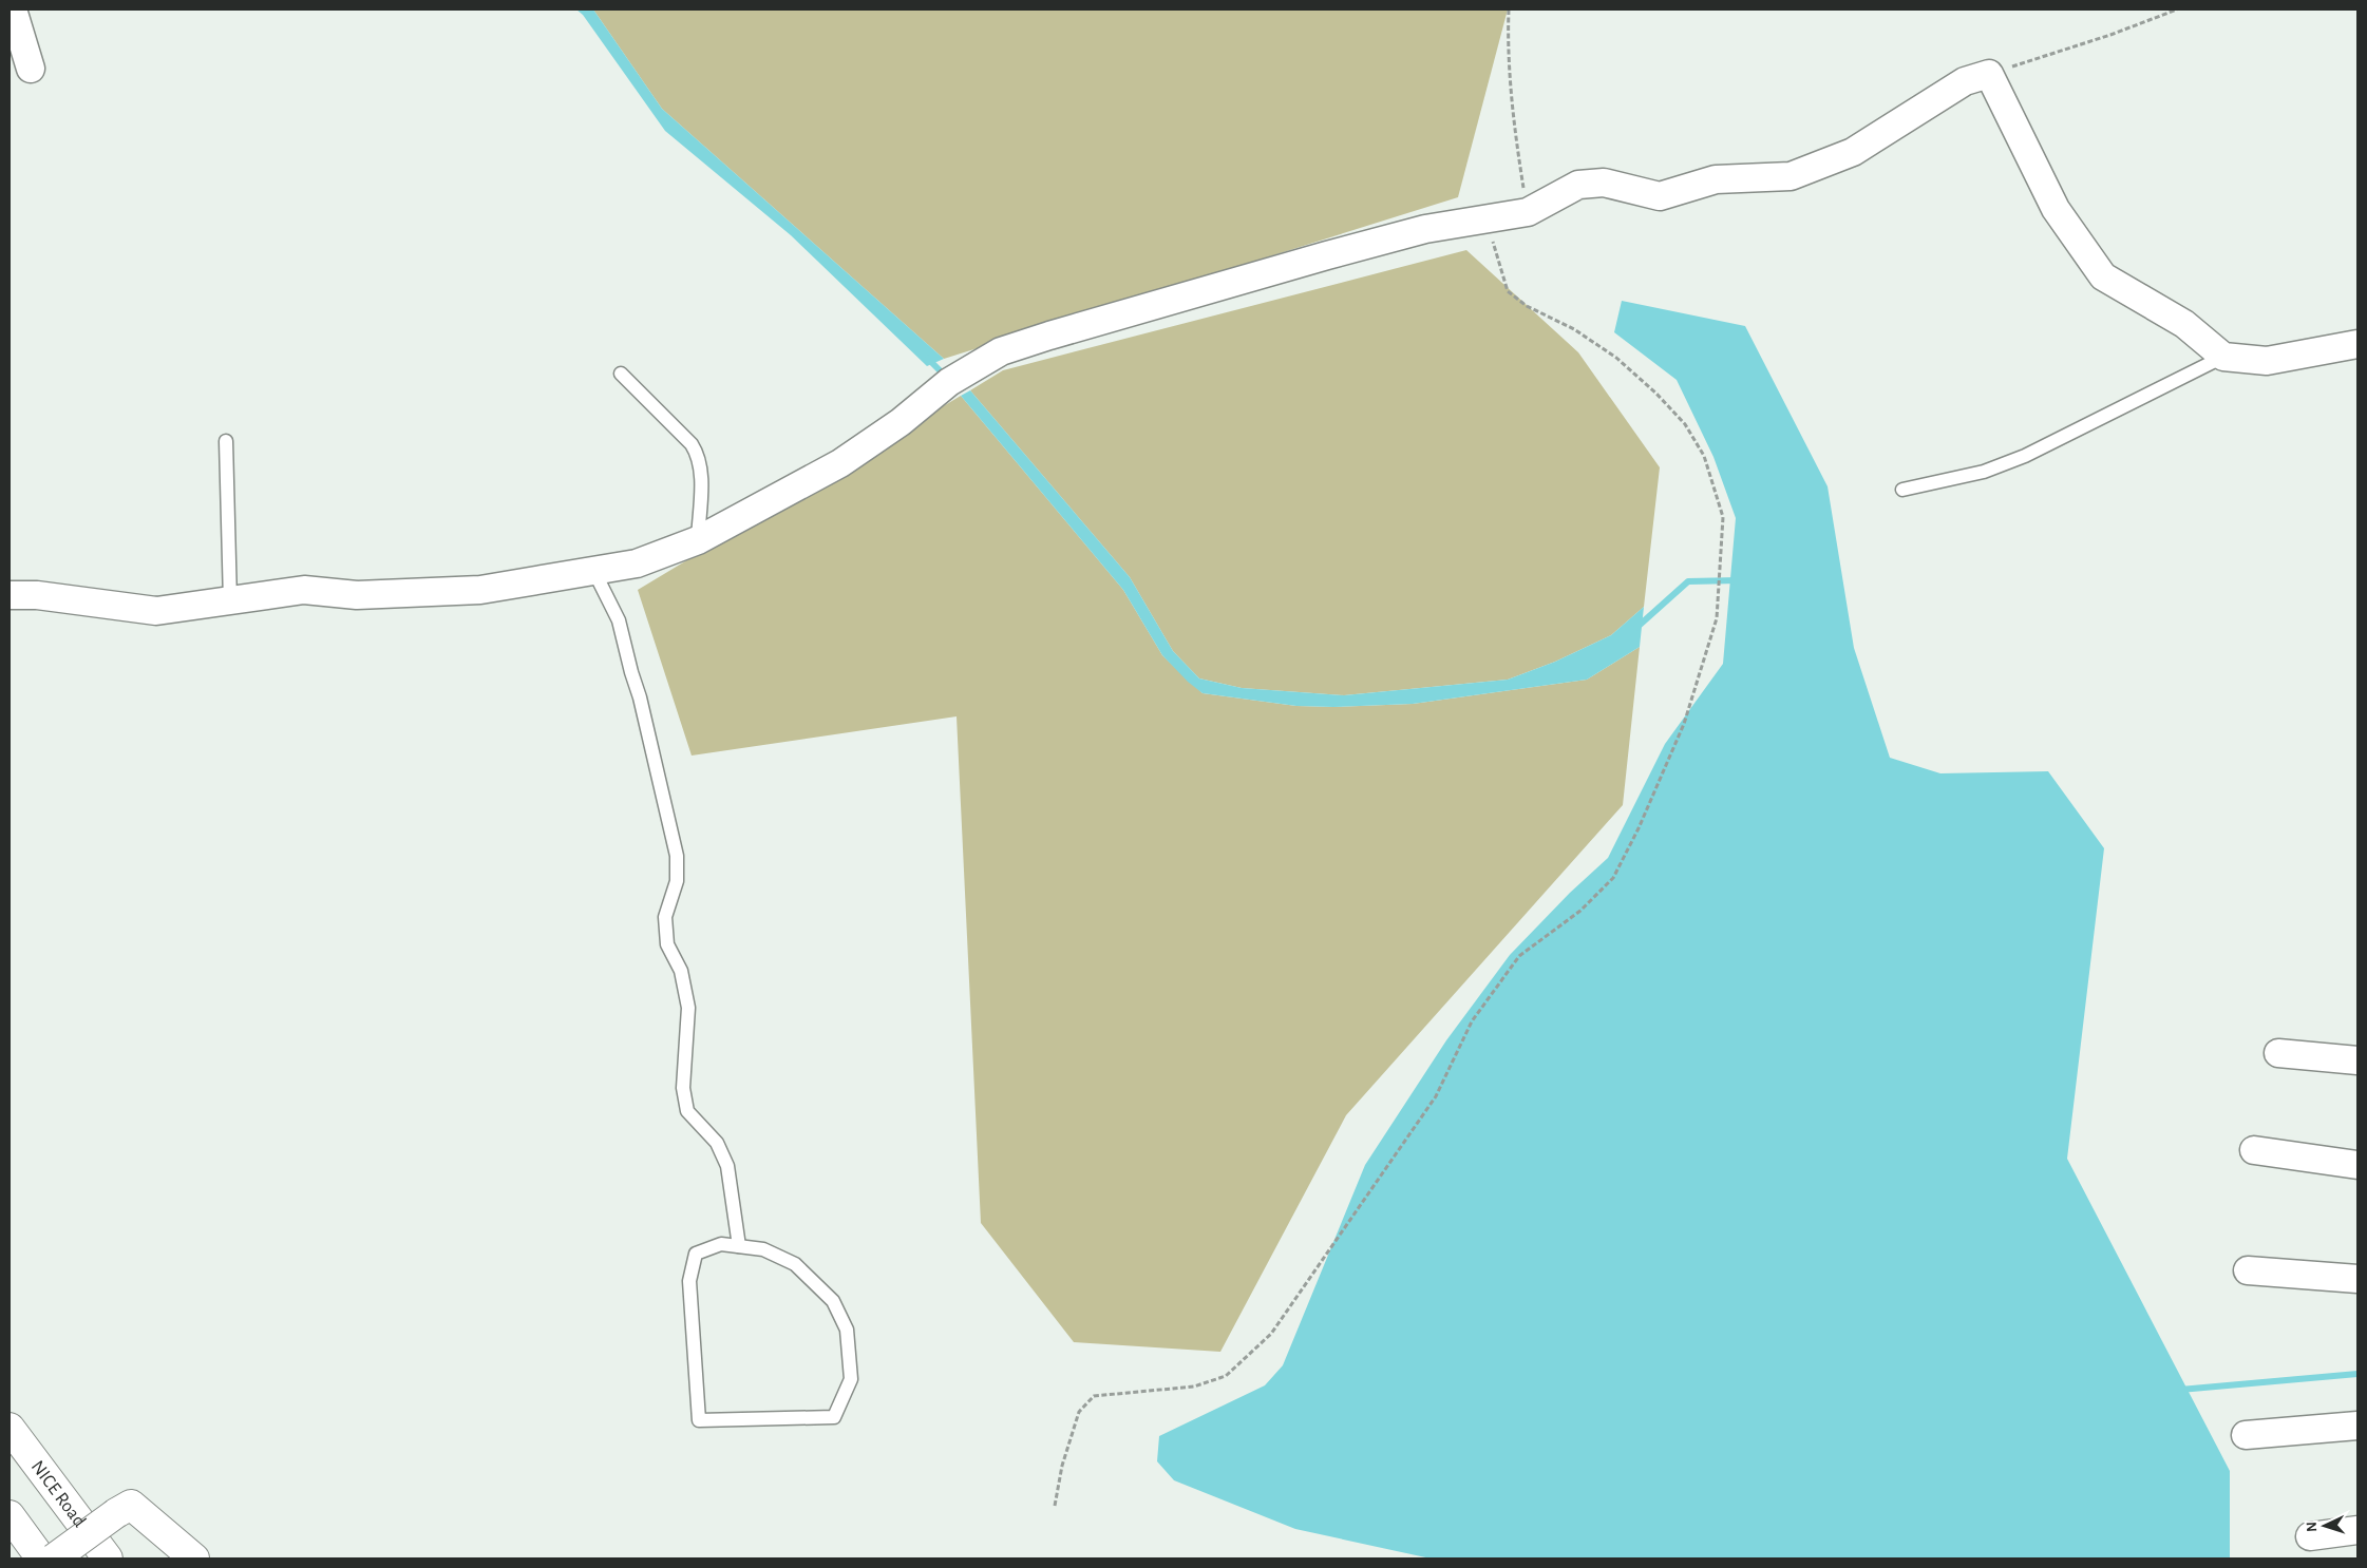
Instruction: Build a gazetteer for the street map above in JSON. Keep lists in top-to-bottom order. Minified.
{"streets":{"main road":["NICE Road"]},"north":"left"}
